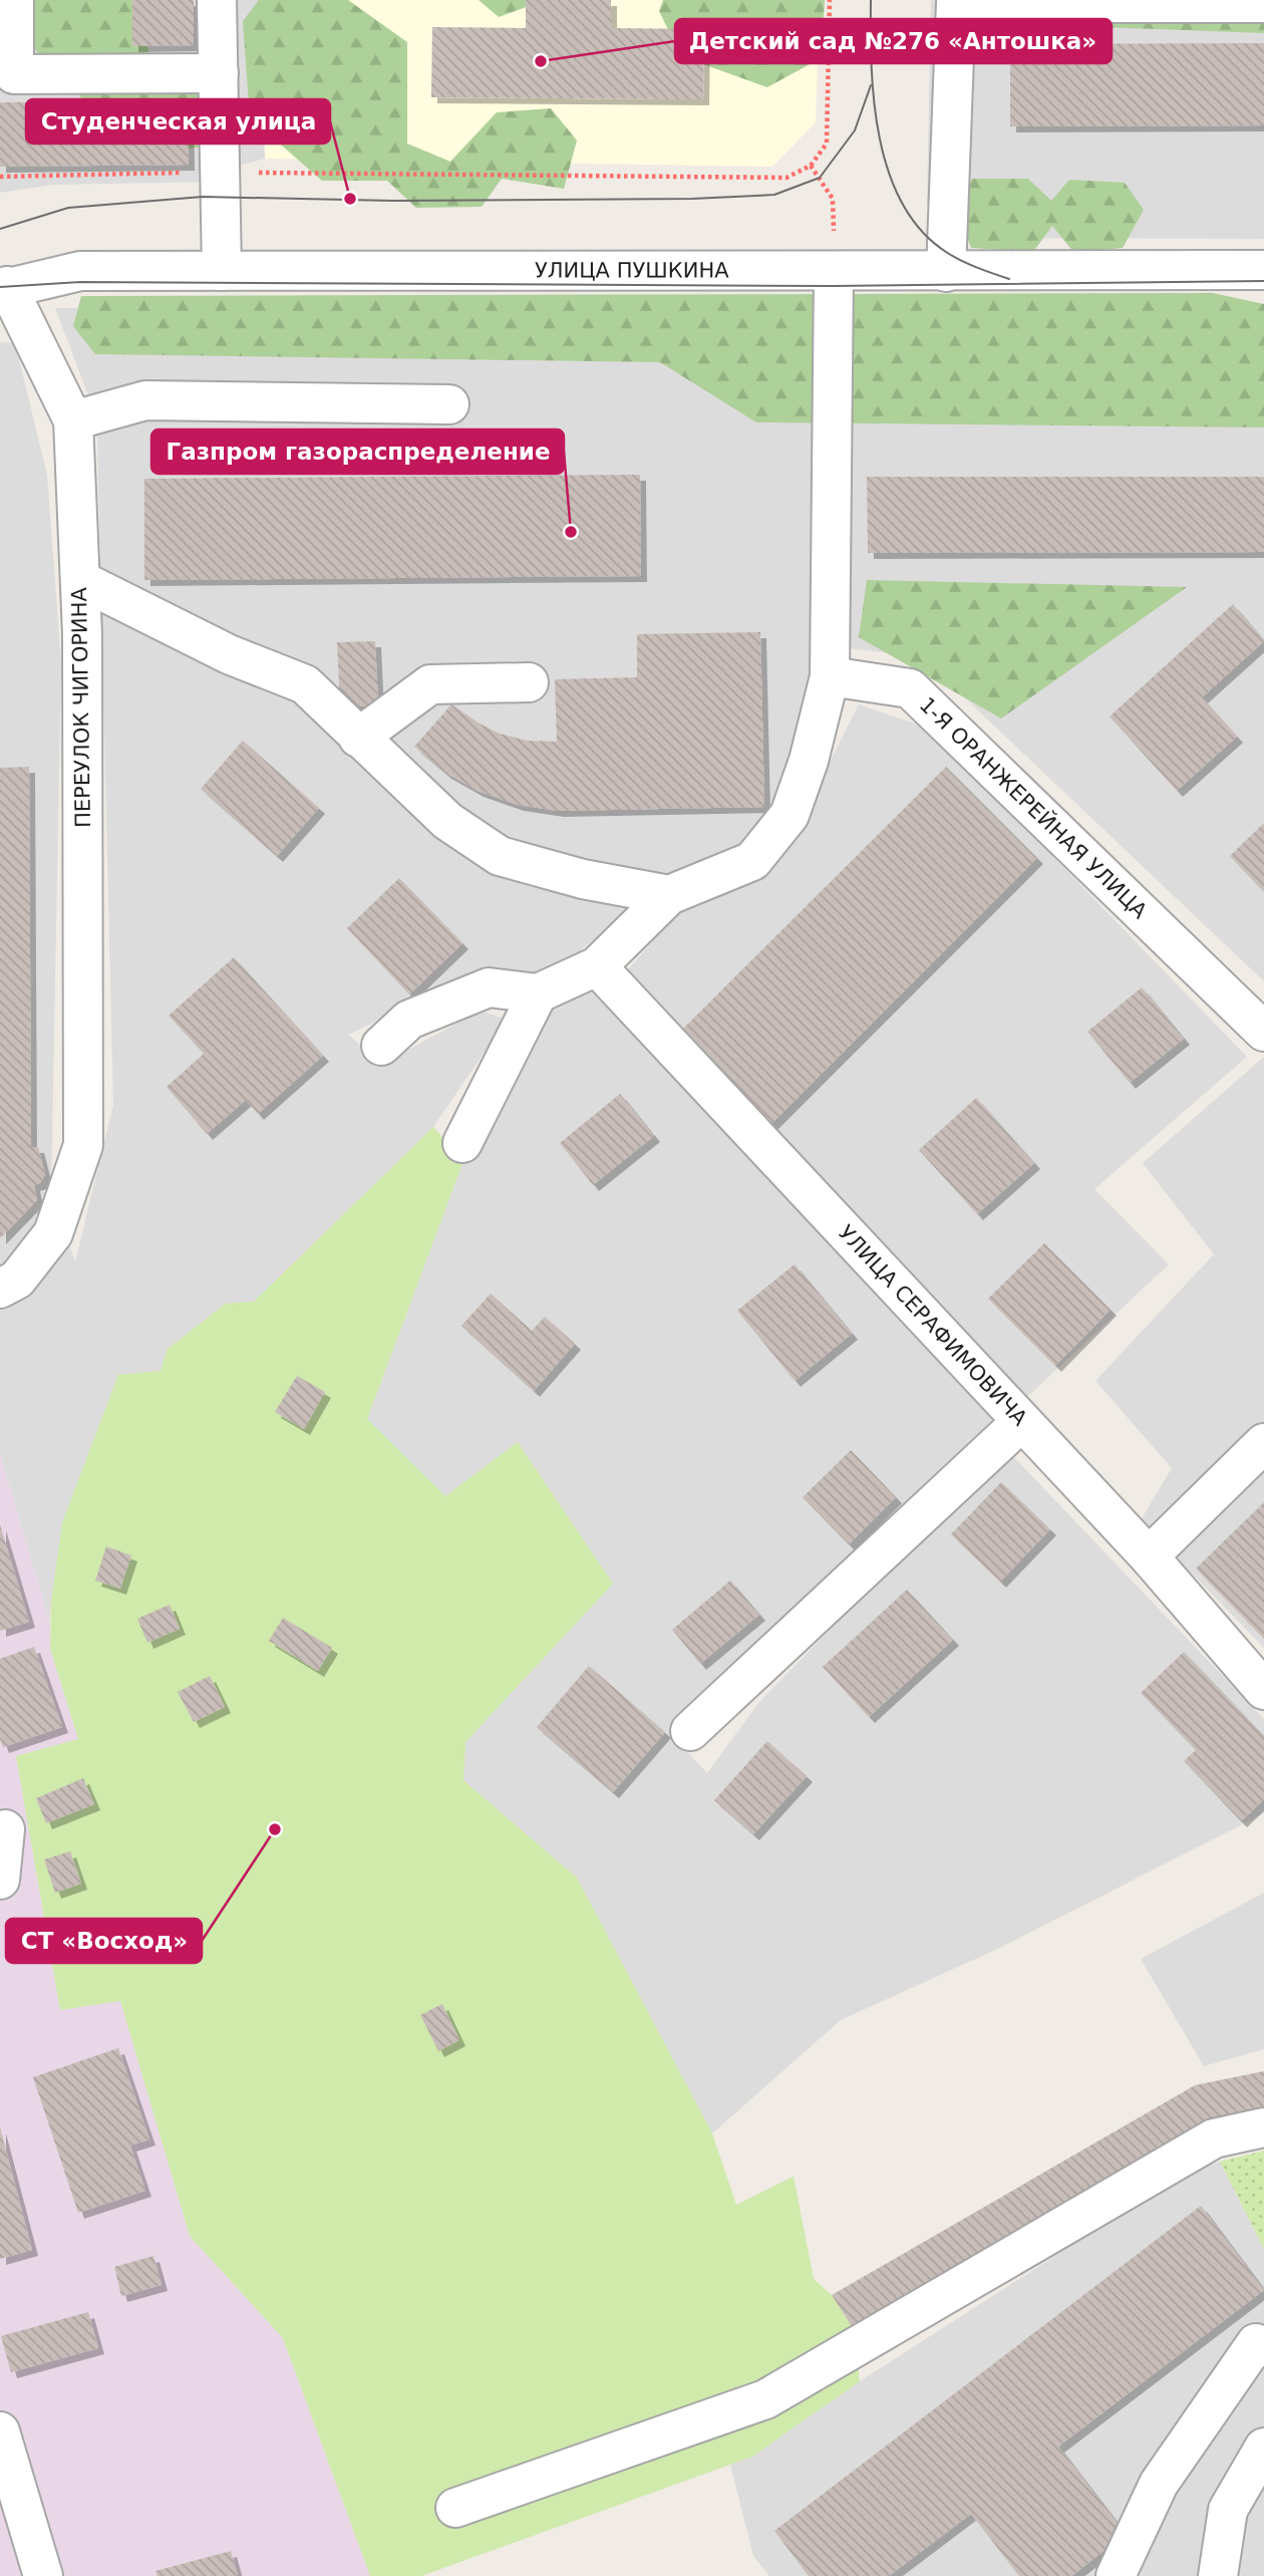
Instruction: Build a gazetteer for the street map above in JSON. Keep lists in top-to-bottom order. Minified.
{"streets":{"street":["УЛИЦА ПУШКИНА","ПЕРЕУЛОК ЧИГОРИНА","1-Я ОРАНЖЕРЕЙНАЯ УЛИЦА","УЛИЦА СЕРАФИМОВИЧА"]},"crossings":[["УЛИЦА ПУШКИНА","ПЕРЕУЛОК ЧИГОРИНА"]],"places":["Детский сад №276 «Антошка»","Студенческая улица","Газпром газораспределение","СТ «Восход»"]}
